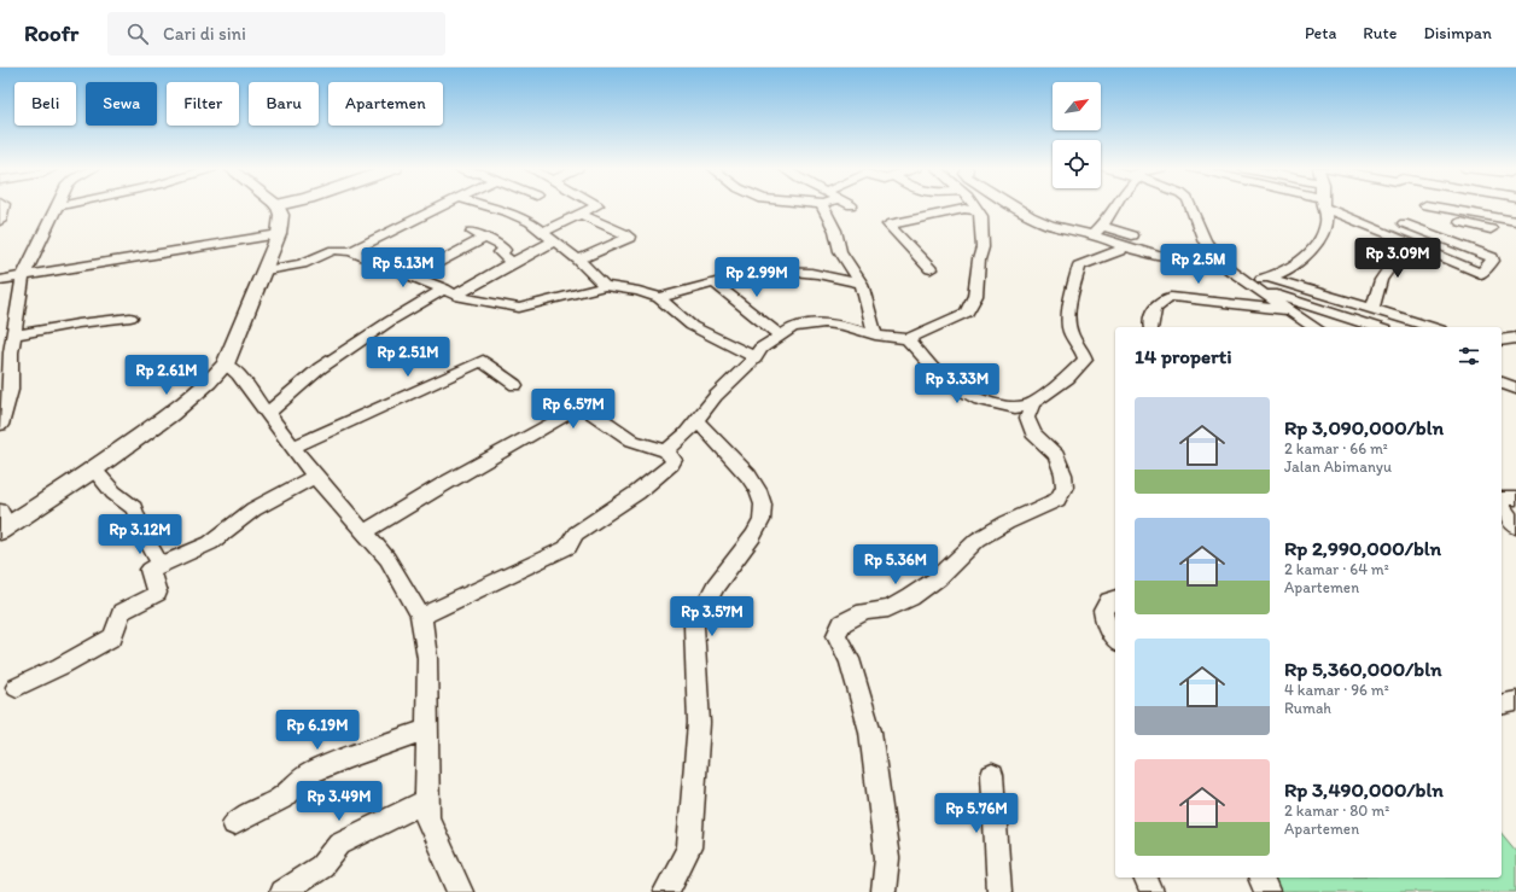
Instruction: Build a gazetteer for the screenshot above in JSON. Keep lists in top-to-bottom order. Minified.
{"north":"top right","page":{"header":"Roofr","search":"Cari di sini","nav":["Peta","Rute","Disimpan"],"chip":["Beli","Sewa","Filter","Baru","Apartemen"],"price":["Rp 3.09M","Rp 2.5M","Rp 5.13M","Rp 2.99M","Rp 2.51M","Rp 2.61M","Rp 3.33M","Rp 6.57M","Rp 3.12M","Rp 5.36M","Rp 3.57M","Rp 6.19M","Rp 3.49M","Rp 5.76M"],"heading":"14 properti","list":[{"name":"Rp 3,090,000/bln","note":"2 kamar · 66 m² · Jalan Abimanyu"},{"name":"Rp 2,990,000/bln","note":"2 kamar · 64 m² · Apartemen"},{"name":"Rp 5,360,000/bln","note":"4 kamar · 96 m² · Rumah"},{"name":"Rp 3,490,000/bln","note":"2 kamar · 80 m² · Apartemen"}]}}
